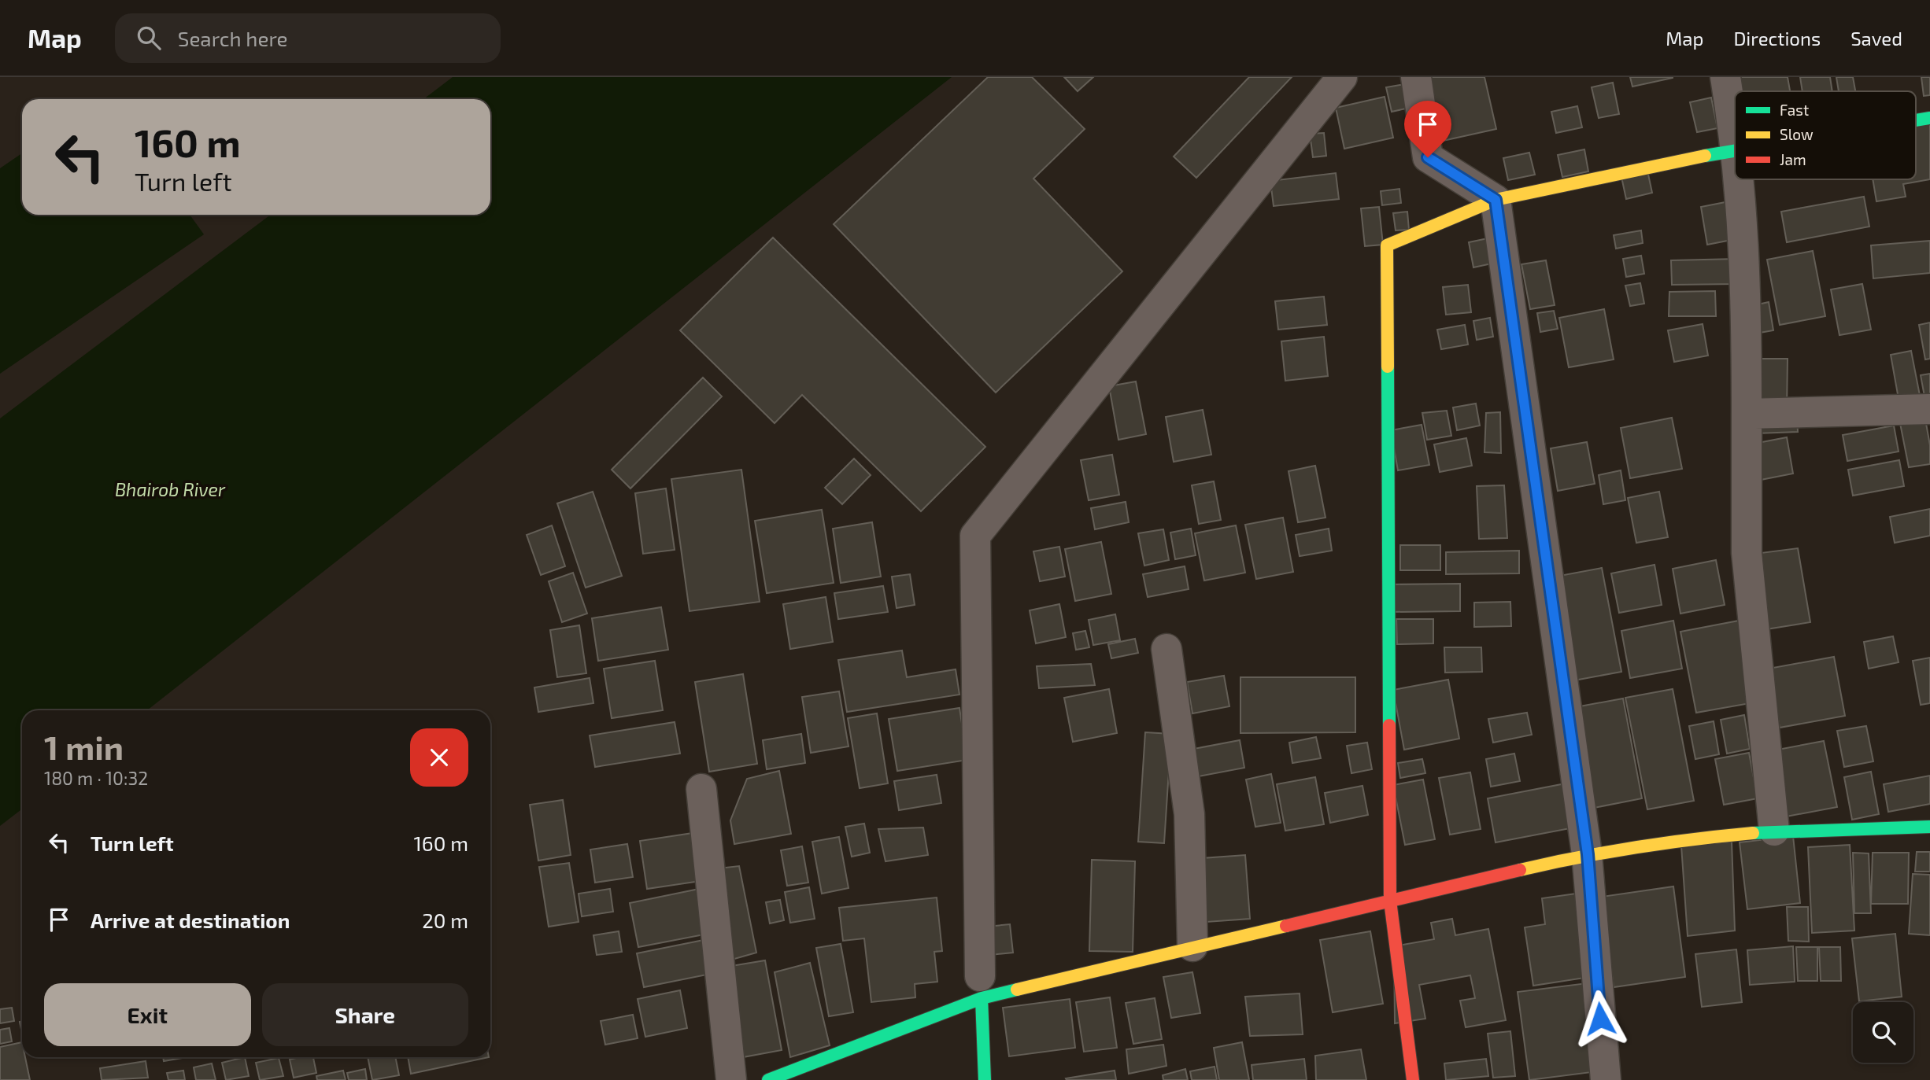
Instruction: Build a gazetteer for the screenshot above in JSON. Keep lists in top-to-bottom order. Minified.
{"water":["Bhairob River"],"legend":["Fast","Slow","Jam"],"page":{"header":"Map","search":"Search here","nav":["Map","Directions","Saved"],"turn":["160 m","Turn left"],"heading":["1 min","180 m · 10:32"],"list":[{"name":"Turn left","value":"160 m"},{"name":"Arrive at destination","value":"20 m"}],"buttons":["Exit","Share"]}}
